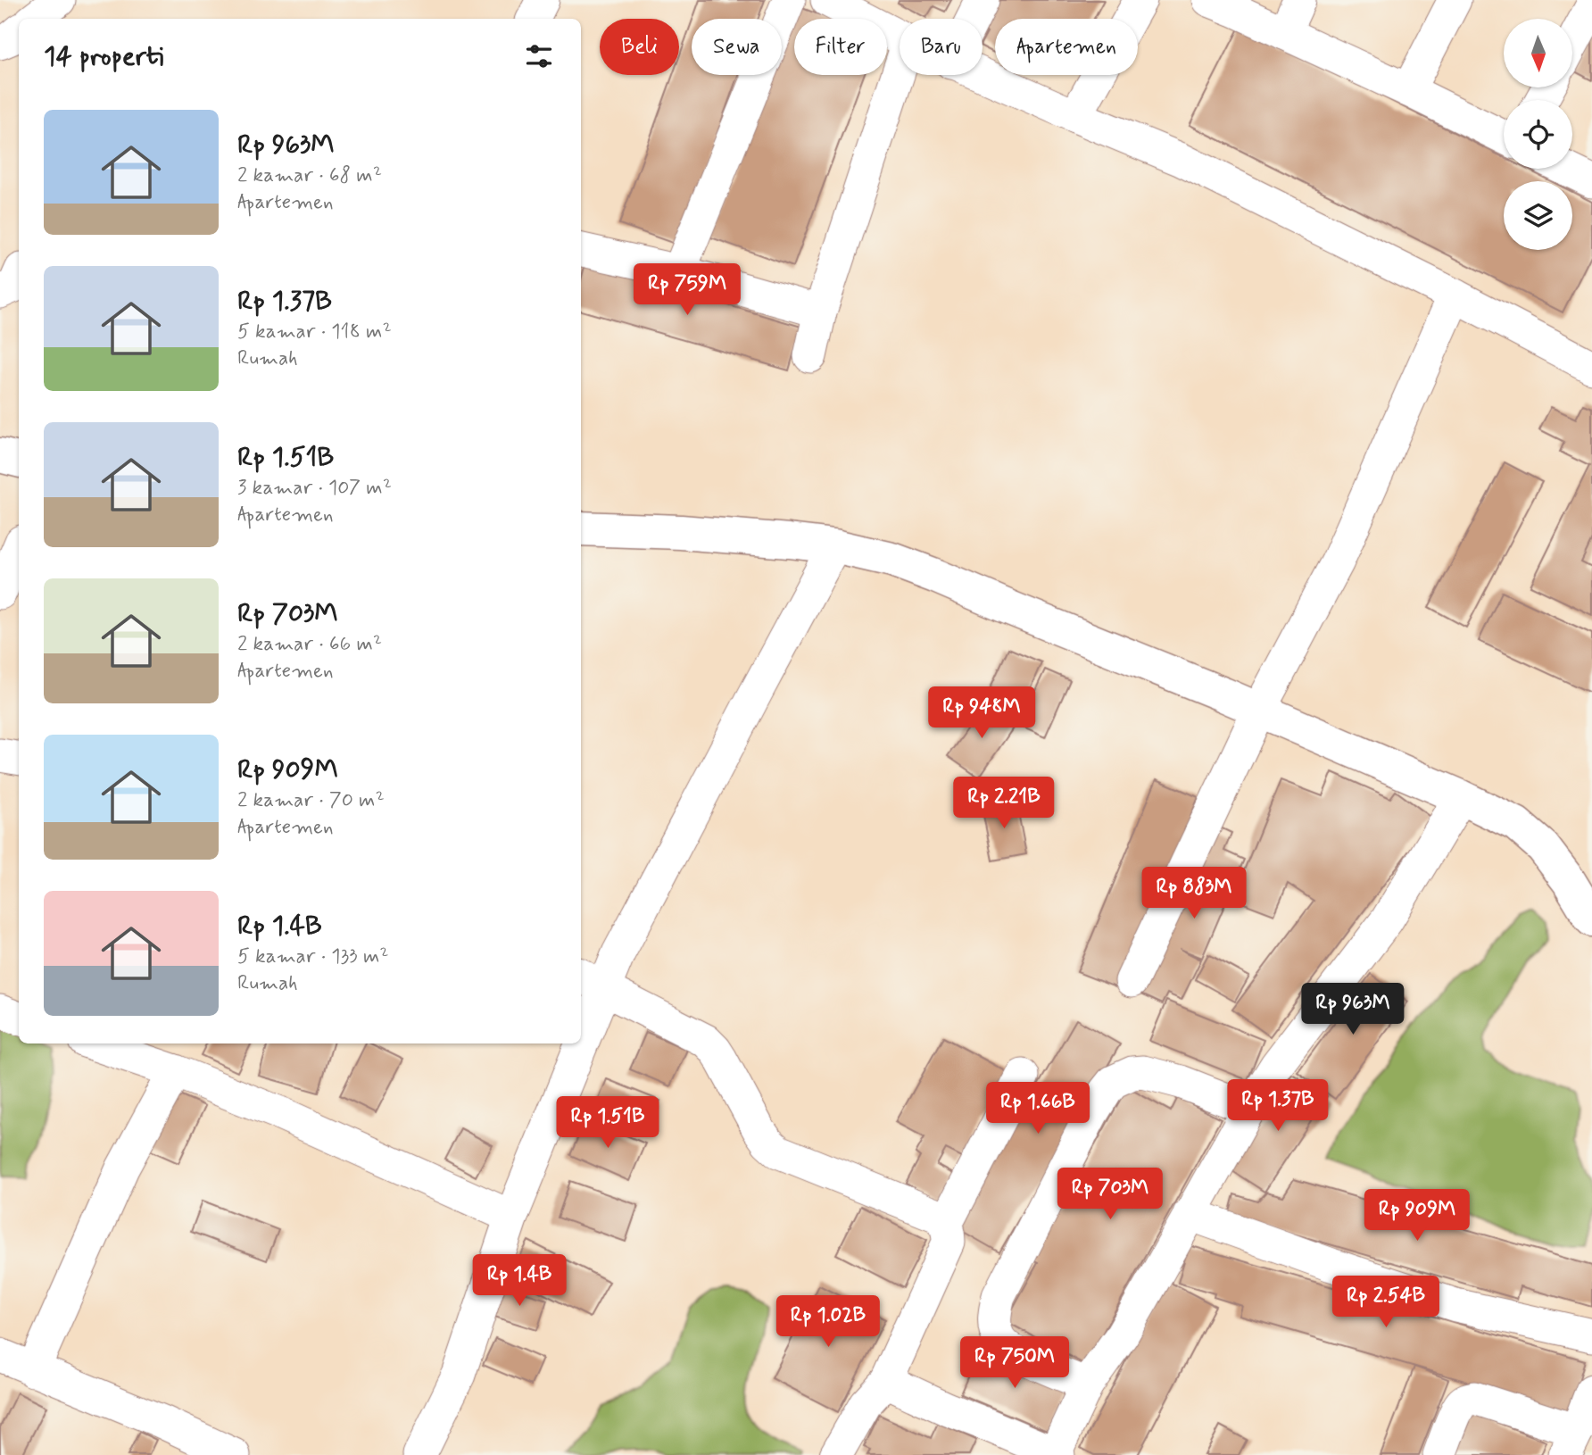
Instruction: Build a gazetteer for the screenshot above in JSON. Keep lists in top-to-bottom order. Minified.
{"north":"bottom","page":{"chip":["Beli","Sewa","Filter","Baru","Apartemen"],"heading":"14 properti","list":[{"name":"Rp 963M","note":"2 kamar · 68 m² · Apartemen"},{"name":"Rp 1.37B","note":"5 kamar · 118 m² · Rumah"},{"name":"Rp 1.51B","note":"3 kamar · 107 m² · Apartemen"},{"name":"Rp 703M","note":"2 kamar · 66 m² · Apartemen"},{"name":"Rp 909M","note":"2 kamar · 70 m² · Apartemen"},{"name":"Rp 1.4B","note":"5 kamar · 133 m² · Rumah"}],"price":["Rp 759M","Rp 948M","Rp 2.21B","Rp 883M","Rp 963M","Rp 1.37B","Rp 1.66B","Rp 1.51B","Rp 703M","Rp 909M","Rp 1.4B","Rp 2.54B","Rp 1.02B","Rp 750M"]}}
